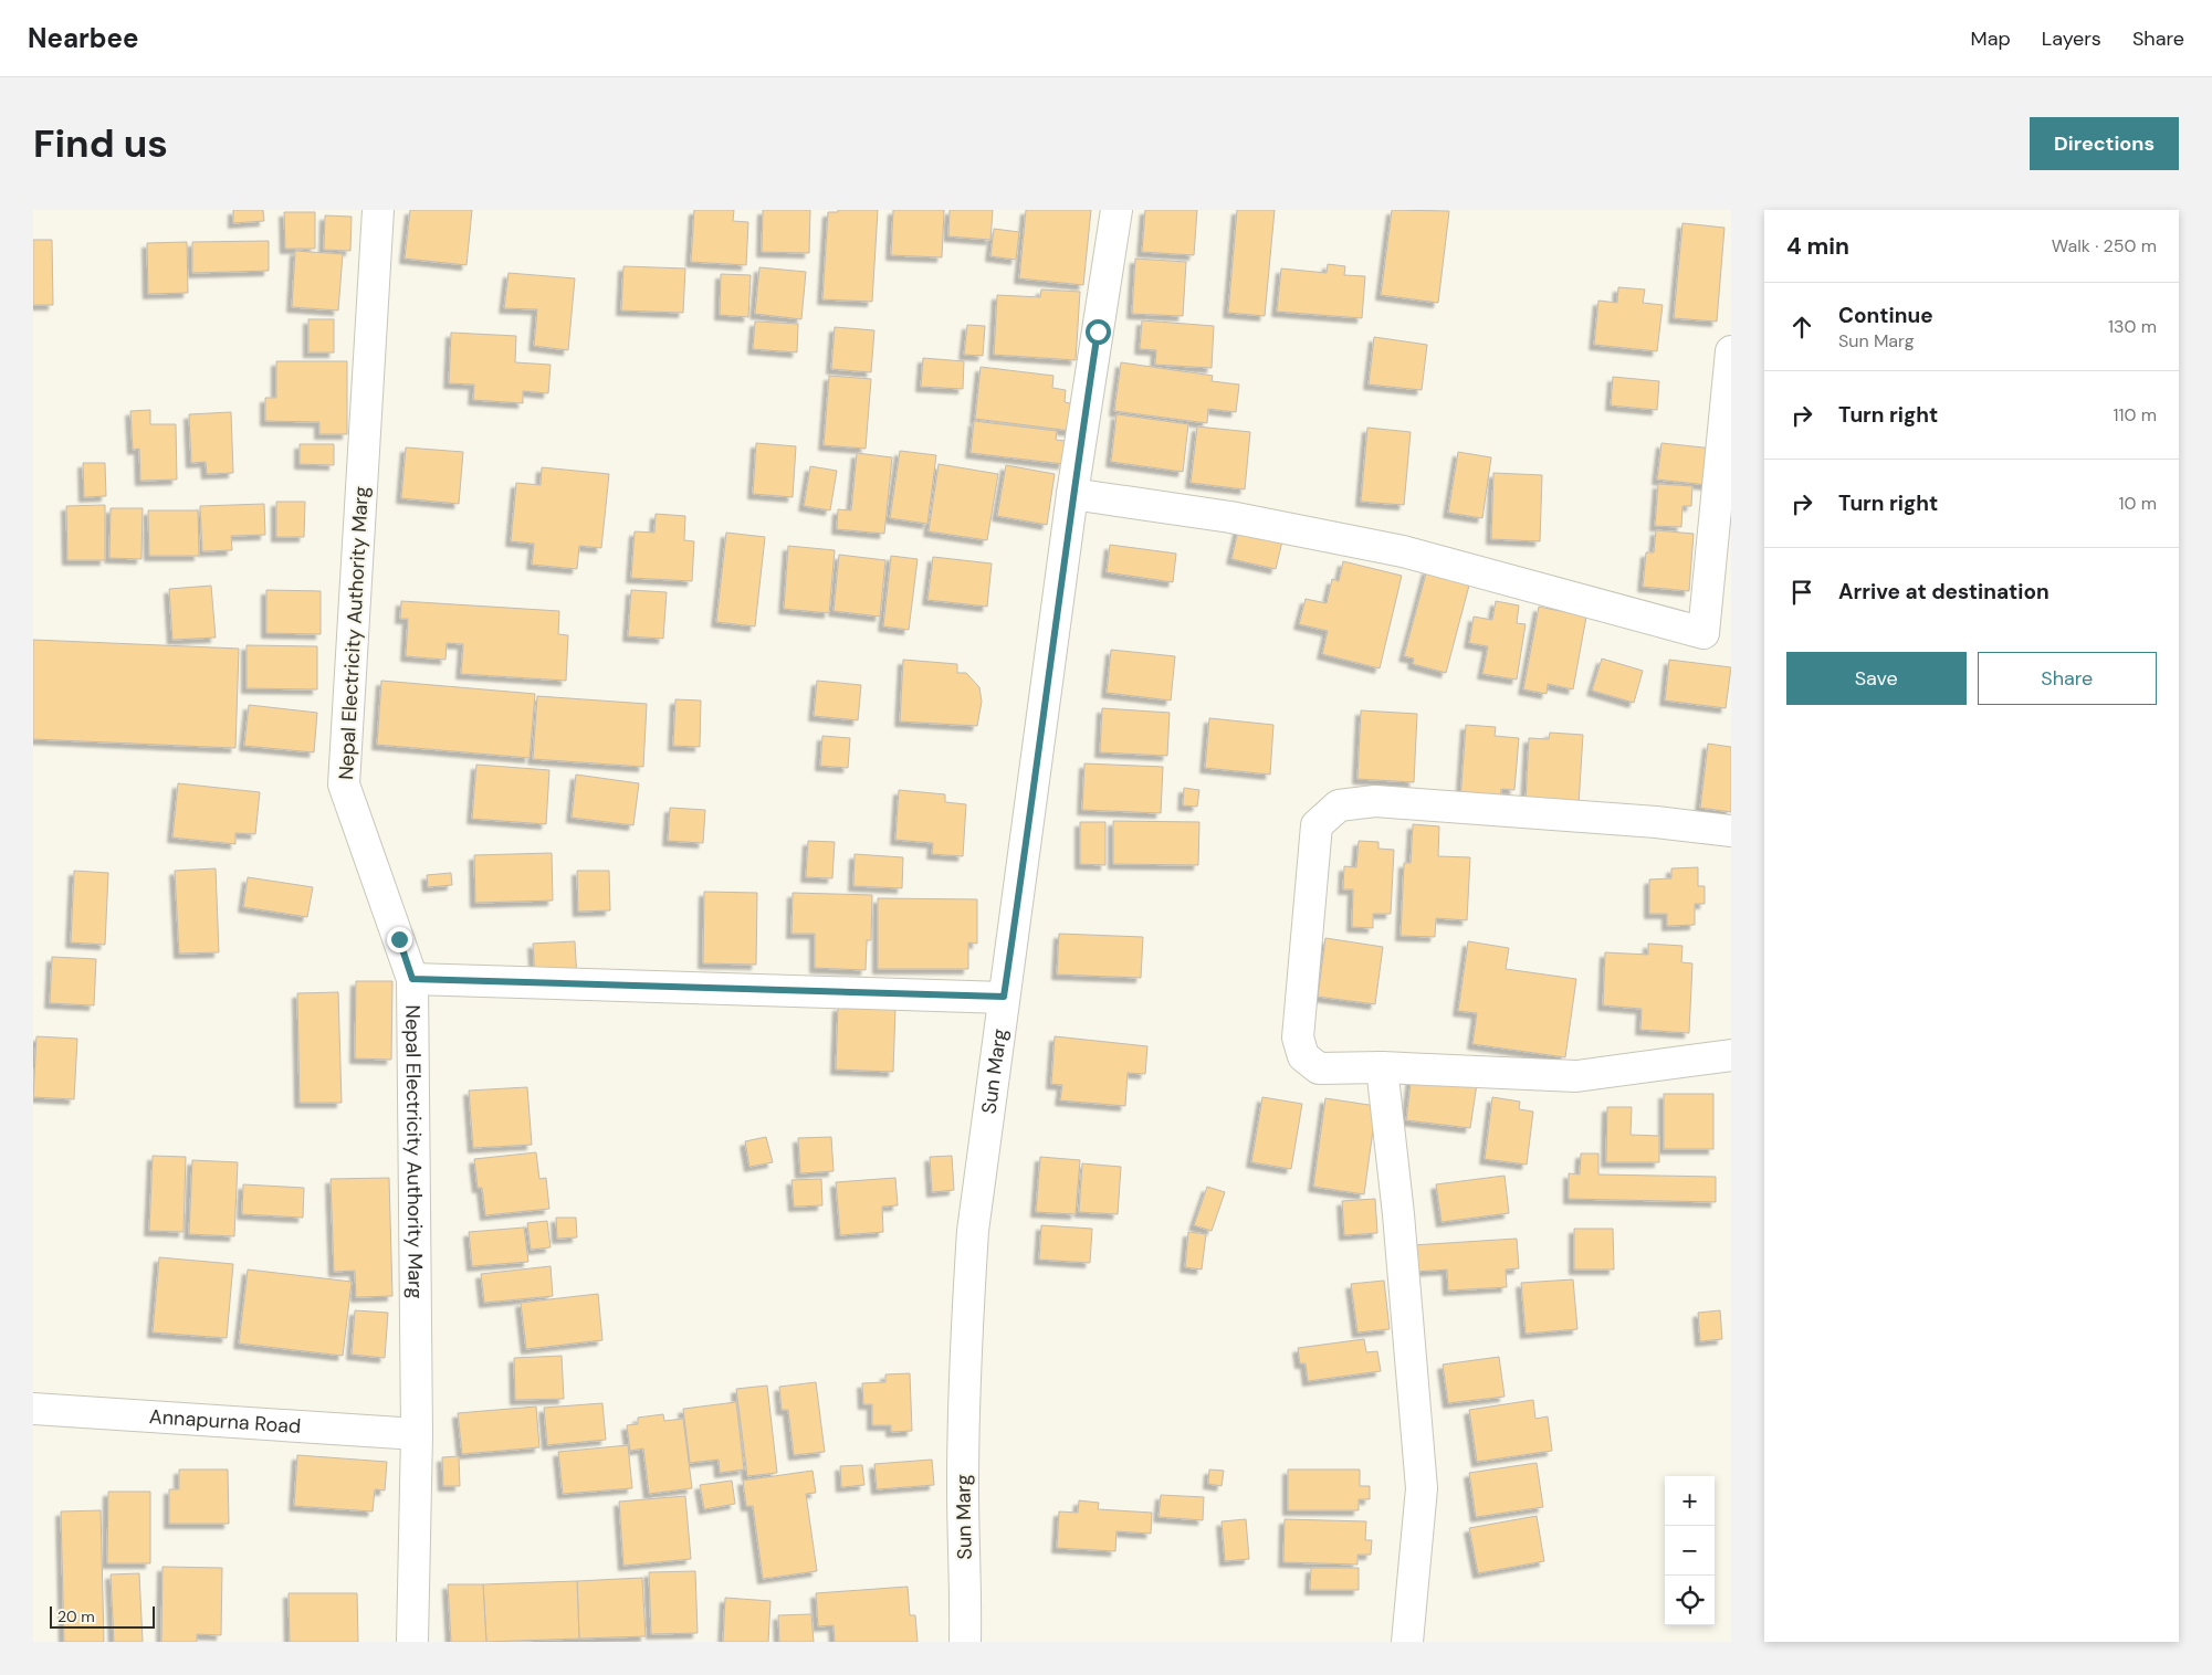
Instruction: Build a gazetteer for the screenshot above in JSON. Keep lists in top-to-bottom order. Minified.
{"streets":{"street":["Nepal Electricity Authority Marg","Sun Marg","Annapurna Road"]},"crossings":[["Nepal Electricity Authority Marg","Annapurna Road"]],"scale_bar":"20 m","page":{"header":"Nearbee","nav":["Map","Layers","Share"],"buttons":["Directions",["Save","Share"]],"title":"Find us","heading":["4 min","Walk · 250 m"],"list":[["Continue","Sun Marg","130 m"],["Turn right","110 m"],["Turn right","10 m"],"Arrive at destination"],"map_buttons":["+","−"],"scale":"20 m"}}
